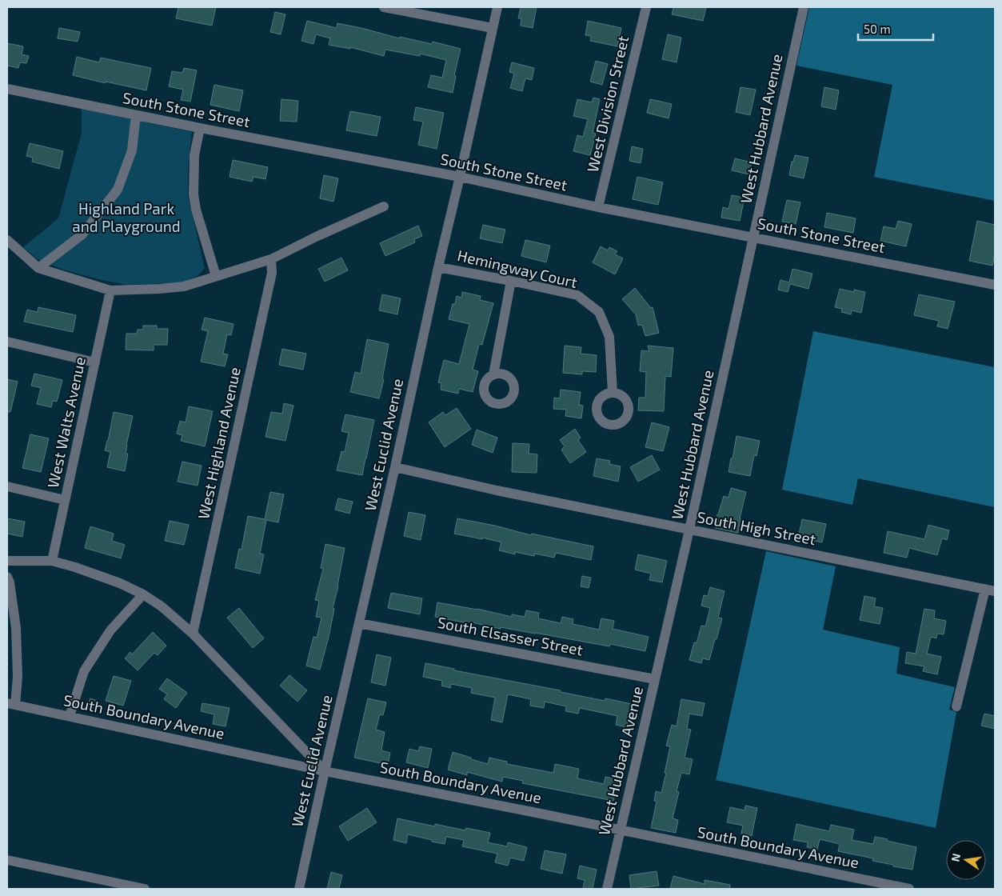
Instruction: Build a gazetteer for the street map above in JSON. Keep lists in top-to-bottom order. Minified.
{"streets":{"street":["West Division Street","South Stone Street","West Hubbard Avenue","Hemingway Court","West Walts Avenue","West Highland Avenue","West Euclid Avenue","South High Street","South Elsasser Street","South Boundary Avenue"]},"crossings":[["West Division Street","South Stone Street"],["South Stone Street","West Hubbard Avenue"],["South Stone Street","West Euclid Avenue"],["West Hubbard Avenue","South High Street"],["West Hubbard Avenue","South Elsasser Street"],["West Hubbard Avenue","South Boundary Avenue"],["Hemingway Court","West Euclid Avenue"],["West Euclid Avenue","South High Street"],["West Euclid Avenue","South Elsasser Street"],["West Euclid Avenue","South Boundary Avenue"]],"parks":["Highland Park and Playground"],"scale_bar":"50 m","north":"left"}
